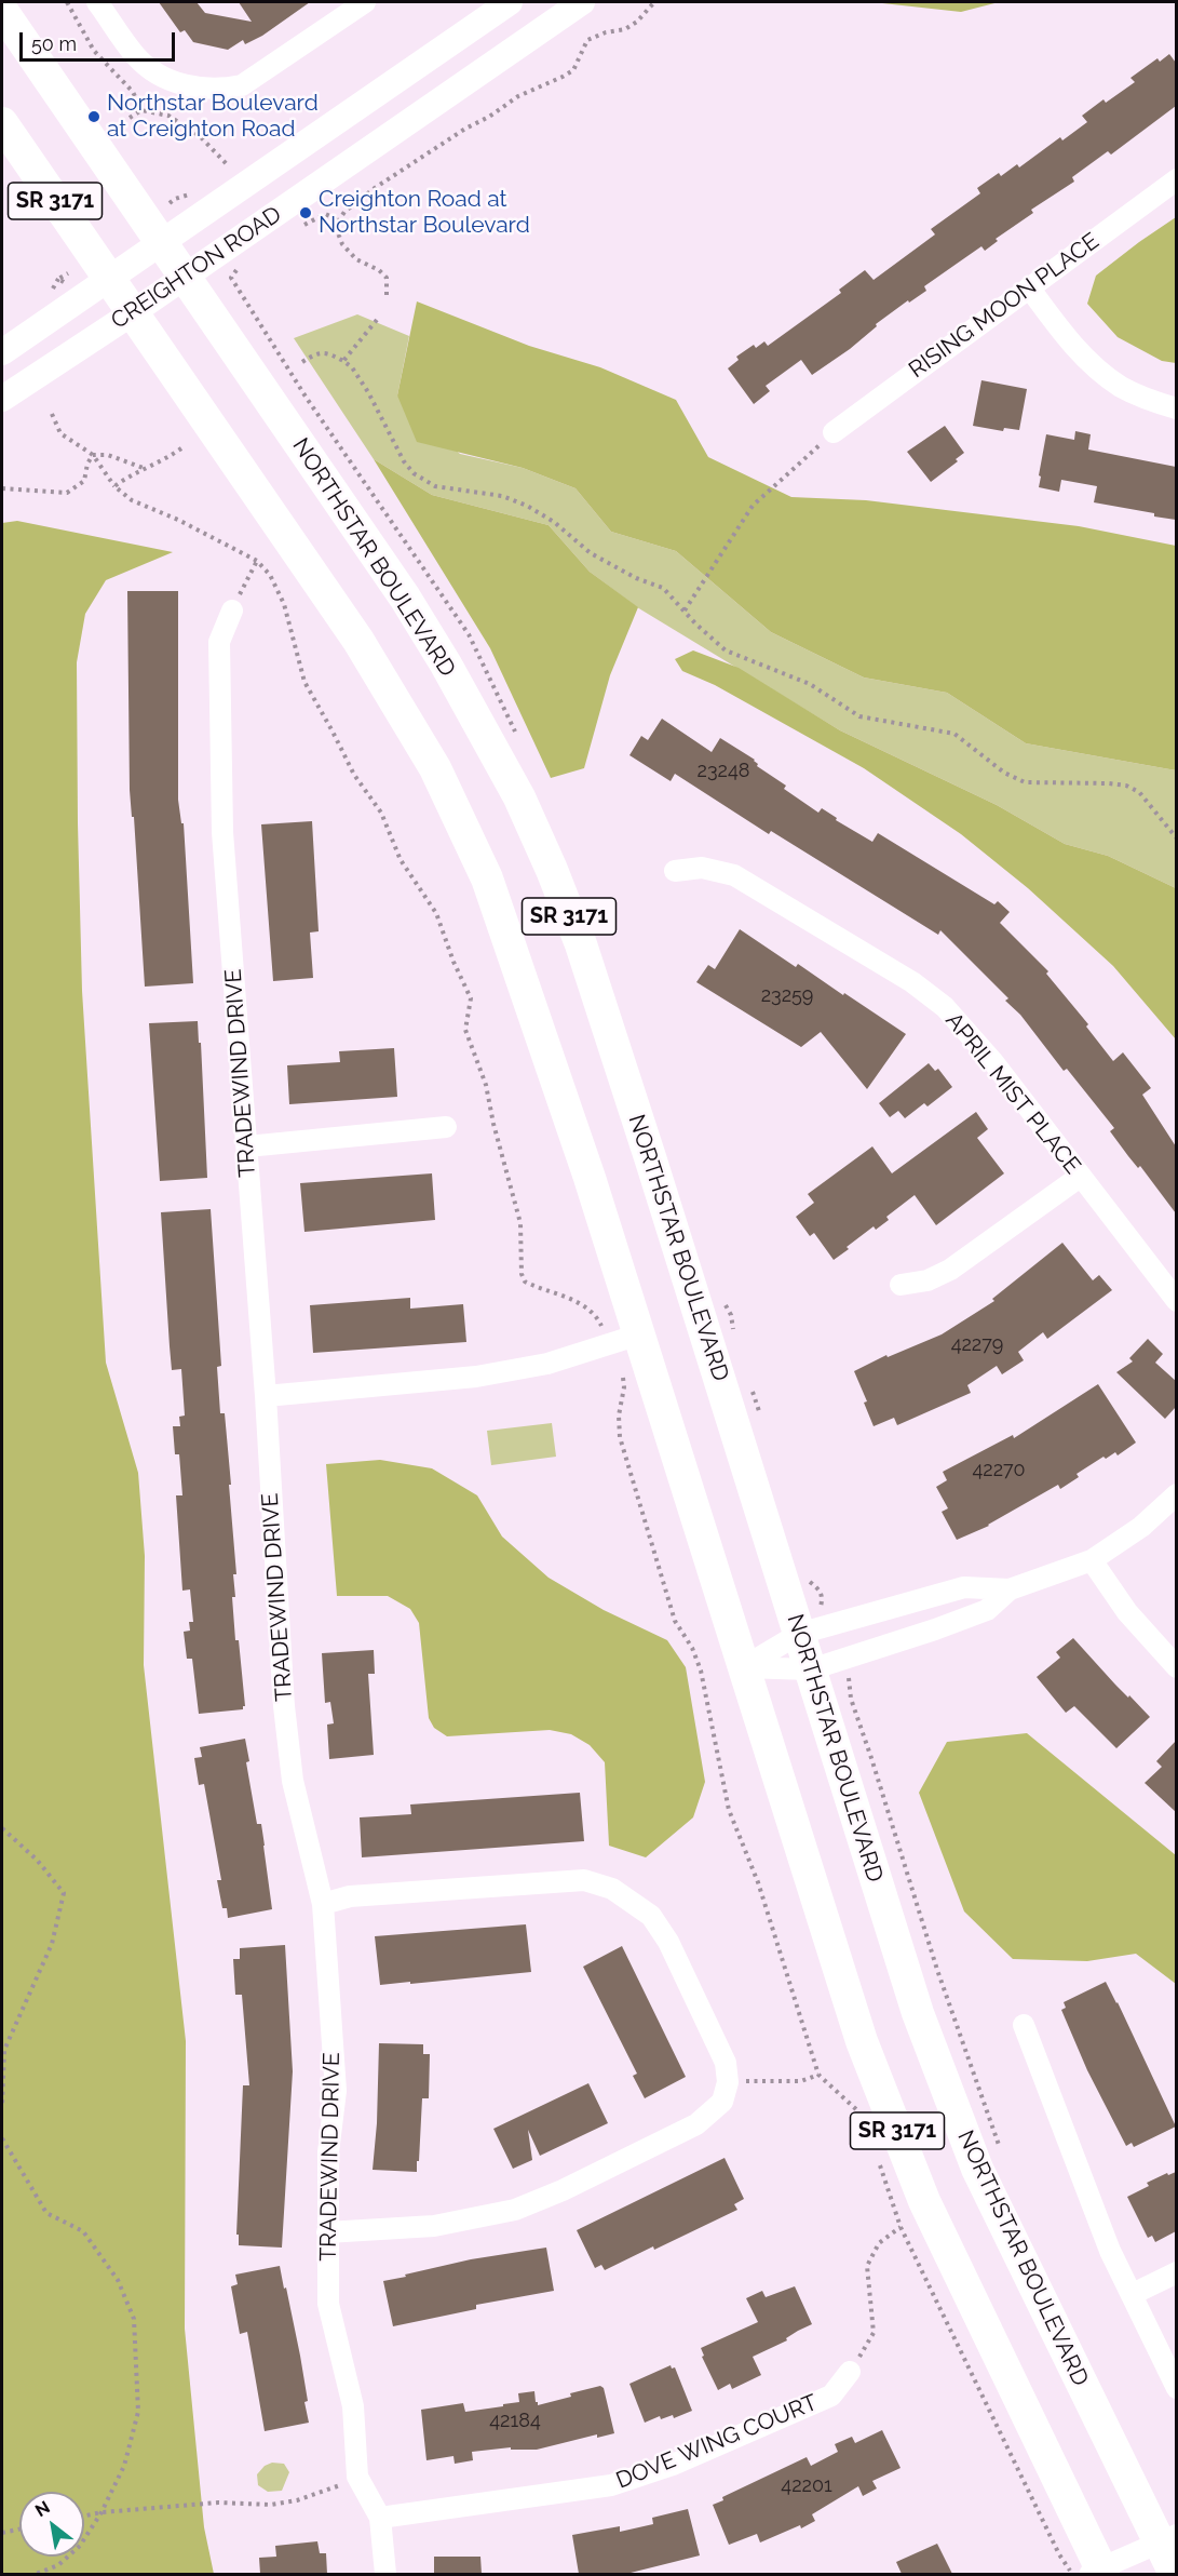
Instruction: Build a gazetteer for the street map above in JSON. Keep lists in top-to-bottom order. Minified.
{"streets":{"main road":["SR 3171","NORTHSTAR BOULEVARD"],"street":["CREIGHTON ROAD","RISING MOON PLACE","TRADEWIND DRIVE","APRIL MIST PLACE","DOVE WING COURT"]},"crossings":[["SR 3171","CREIGHTON ROAD"],["CREIGHTON ROAD","NORTHSTAR BOULEVARD"],["TRADEWIND DRIVE","DOVE WING COURT"]],"places":["Northstar Boulevard at Creighton Road","Creighton Road at Northstar Boulevard"],"house_numbers":["23248","23259","42279","42270","42184","42201"],"scale_bar":"50 m","north":"top left"}
